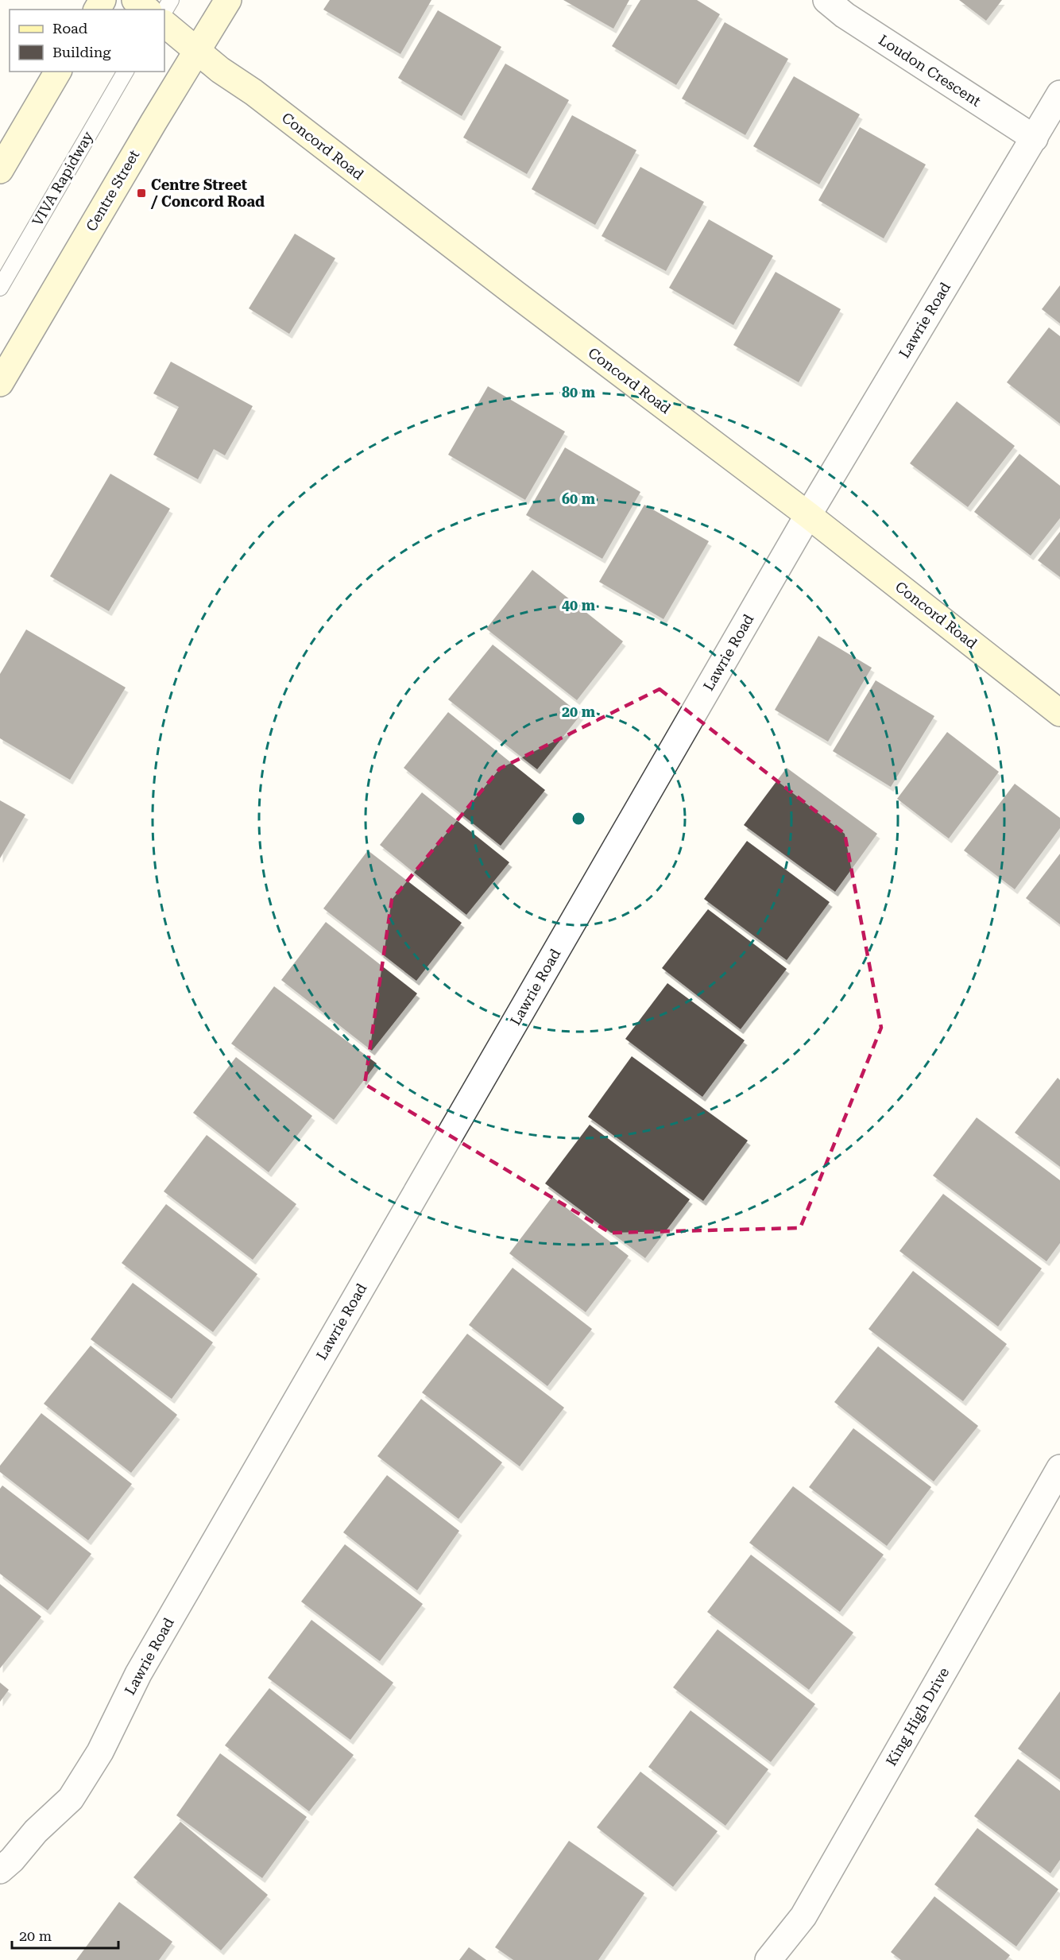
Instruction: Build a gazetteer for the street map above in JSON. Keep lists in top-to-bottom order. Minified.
{"streets":{"street":["Loudon Crescent","Concord Road","Centre Street","Lawrie Road","King High Drive"],"lane":["VIVA Rapidway"]},"crossings":[["Loudon Crescent","Lawrie Road"],["Concord Road","Centre Street"],["Concord Road","Lawrie Road"]],"places":{"transit":["Centre Street / Concord Road"]},"legend":["Road","Building"],"scale_bar":"20 m","rings":["80 m","60 m","40 m","20 m"]}
